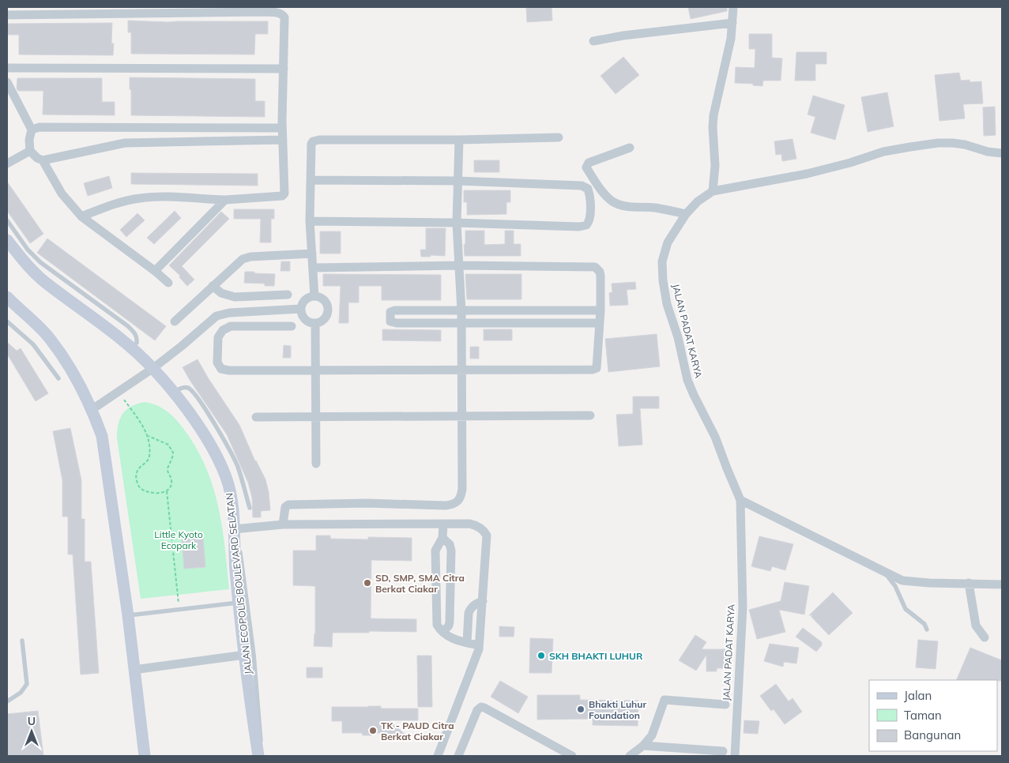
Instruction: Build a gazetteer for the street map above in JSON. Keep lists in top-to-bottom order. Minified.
{"streets":{"street":["JALAN PADAT KARYA","JALAN ECOPOLIS BOULEVARD SELATAN"]},"parks":["Little Kyoto Ecopark"],"places":["SD, SMP, SMA Citra Berkat Ciakar","SKH BHAKTI LUHUR","Bhakti Luhur Foundation","TK - PAUD Citra Berkat Ciakar"],"legend":["Jalan","Taman","Bangunan"],"north":"top"}
